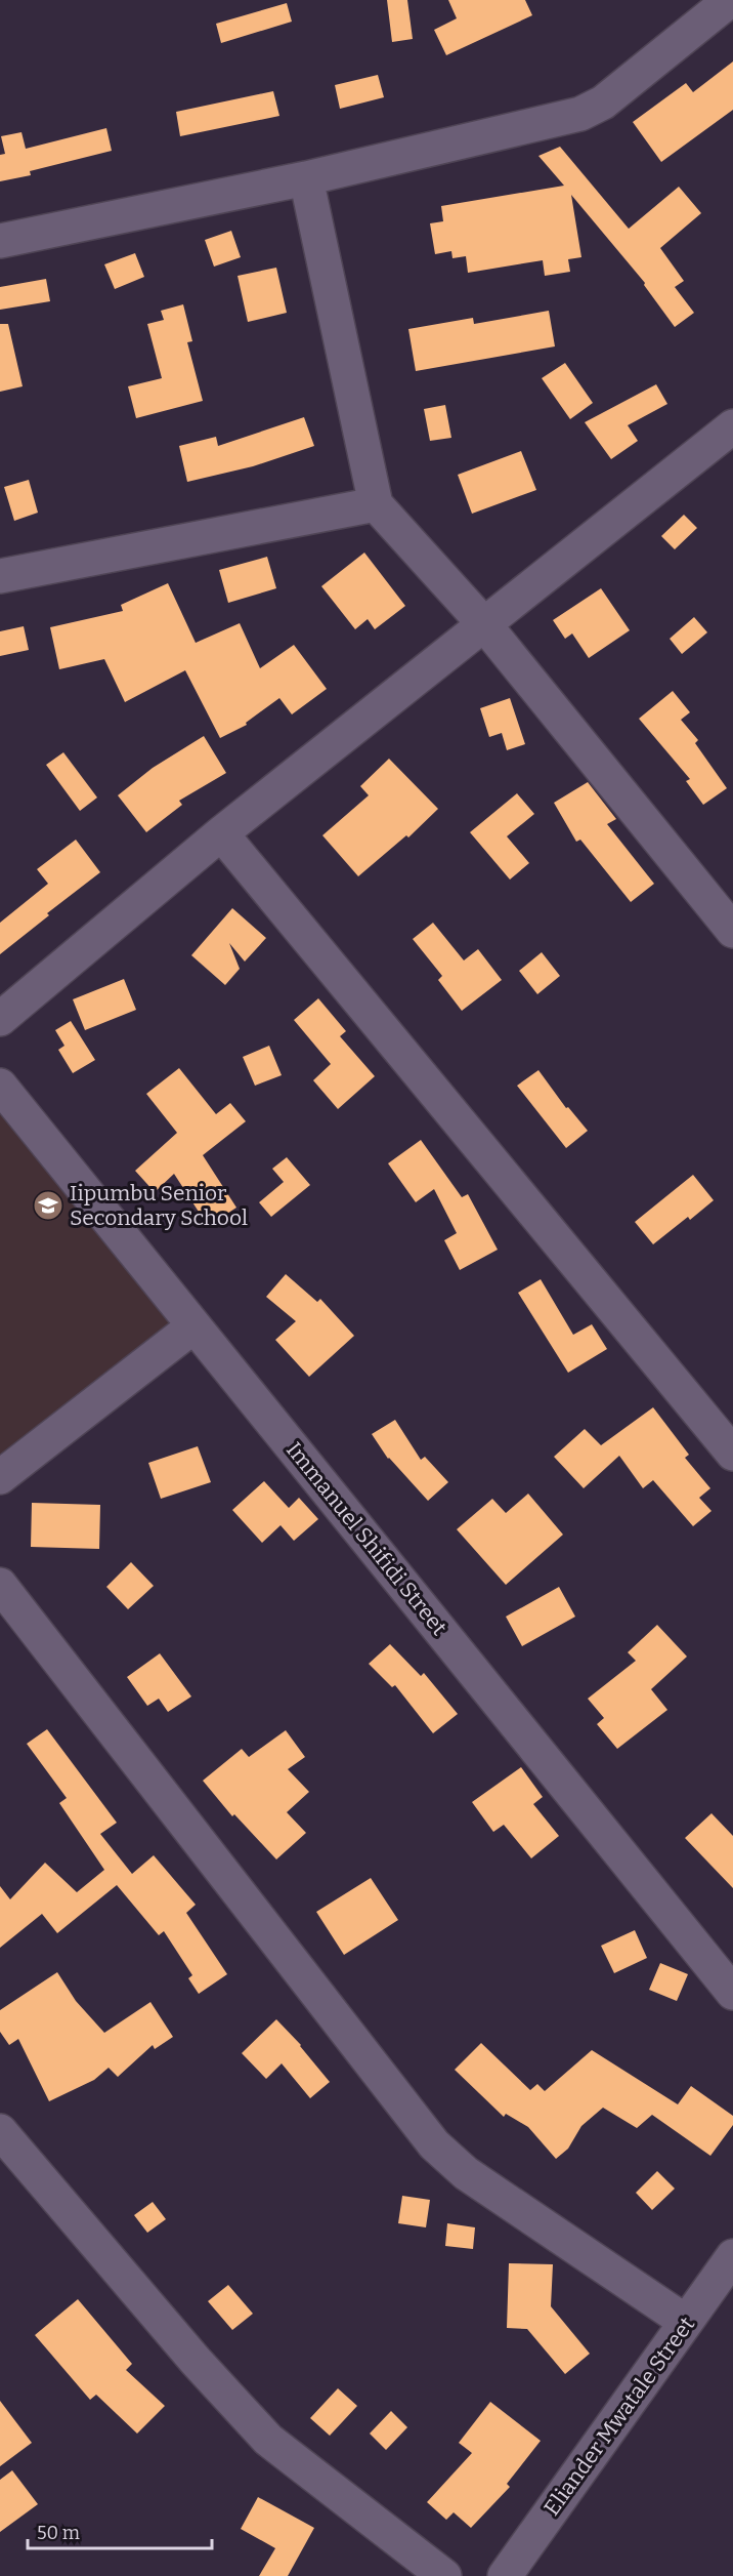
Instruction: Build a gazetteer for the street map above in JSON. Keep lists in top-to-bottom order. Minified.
{"streets":{"street":["Immanuel Shifidi Street","Eliander Mwatale Street"]},"places":{"school or university":["Iipumbu Senior Secondary School"]},"scale_bar":"50 m"}
